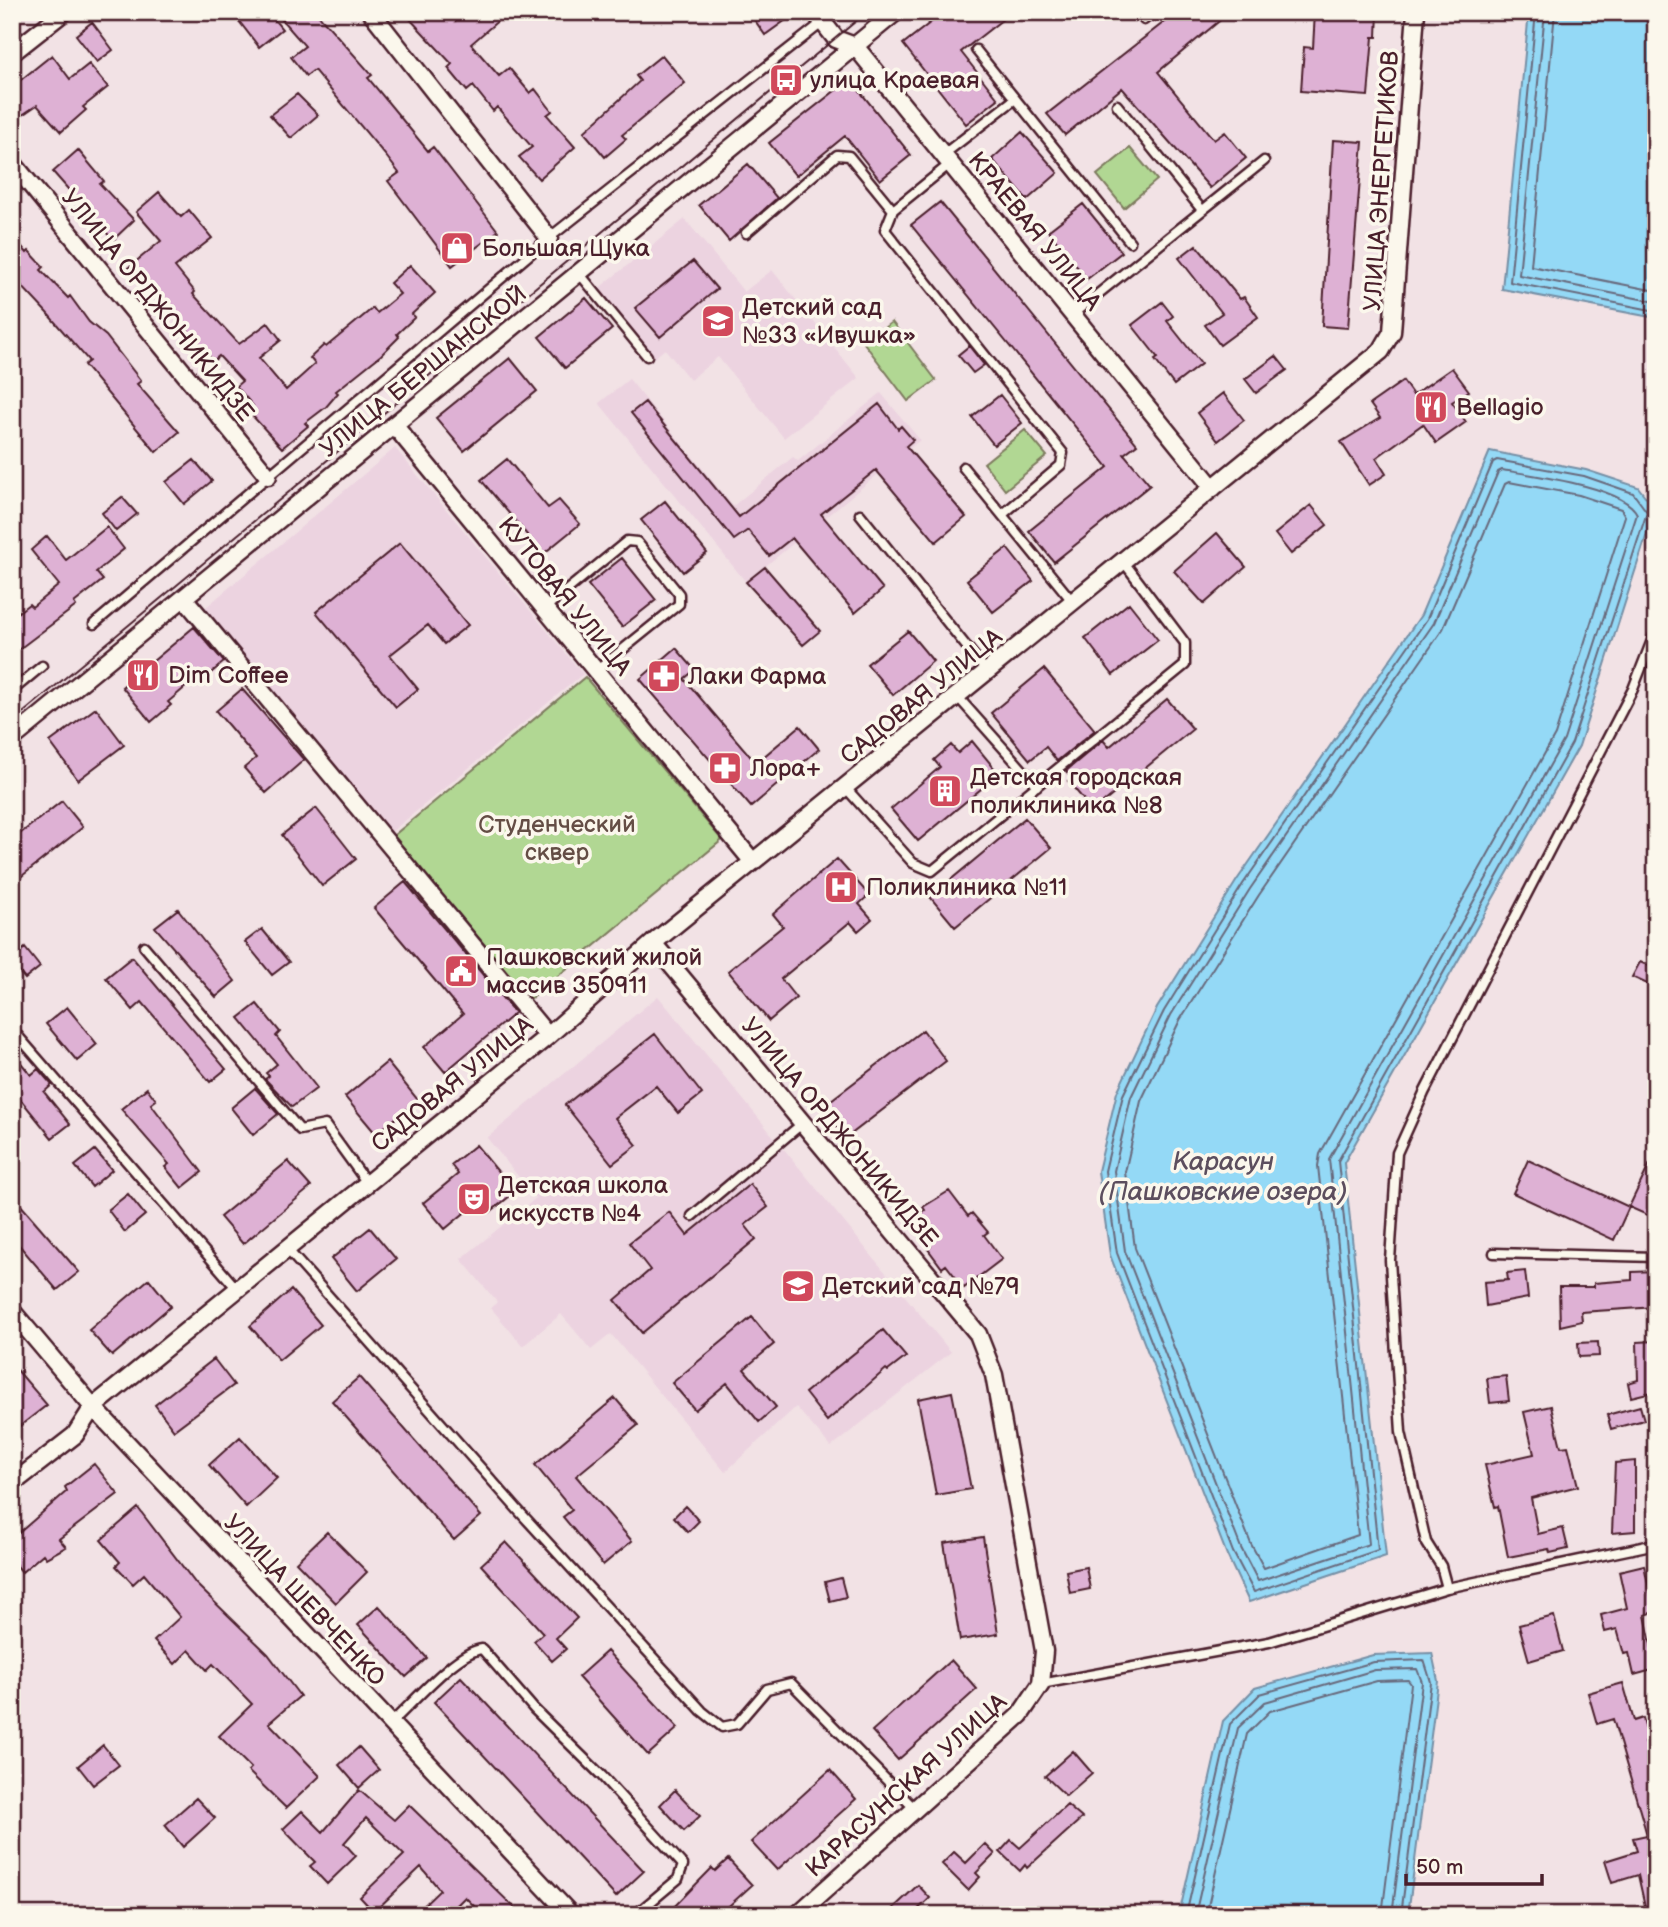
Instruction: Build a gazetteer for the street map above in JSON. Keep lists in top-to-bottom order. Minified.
{"streets":{"street":["УЛИЦА ЭНЕРГЕТИКОВ","КРАЕВАЯ УЛИЦА","УЛИЦА ОРДЖОНИКИДЗЕ","УЛИЦА БЕРШАНСКОЙ","КУТОВАЯ УЛИЦА","САДОВАЯ УЛИЦА","УЛИЦА ШЕВЧЕНКО","КАРАСУНСКАЯ УЛИЦА"]},"crossings":[["УЛИЦА ЭНЕРГЕТИКОВ","САДОВАЯ УЛИЦА"],["КРАЕВАЯ УЛИЦА","УЛИЦА БЕРШАНСКОЙ"],["КРАЕВАЯ УЛИЦА","САДОВАЯ УЛИЦА"],["УЛИЦА ОРДЖОНИКИДЗЕ","САДОВАЯ УЛИЦА"],["УЛИЦА ОРДЖОНИКИДЗЕ","КАРАСУНСКАЯ УЛИЦА"],["УЛИЦА БЕРШАНСКОЙ","КУТОВАЯ УЛИЦА"],["КУТОВАЯ УЛИЦА","САДОВАЯ УЛИЦА"],["САДОВАЯ УЛИЦА","УЛИЦА ШЕВЧЕНКО"]],"water":["Карасун (Пашковские озера)"],"parks":["Студенческий сквер"],"places":{"bus stop":["улица Краевая"],"shop":["Большая Щука"],"school or university":["Детский сад №33 «Ивушка»","Детский сад №79"],"restaurant":["Bellagio","Dim Coffee"],"pharmacy":["Лаки Фарма","Лора+"],"building":["Детская городская поликлиника №8"],"hospital":["Поликлиника №11"],"public building":["Пашковский жилой массив 350911"],"theatre":["Детская школа искусств №4"]},"scale_bar":"50 m"}
